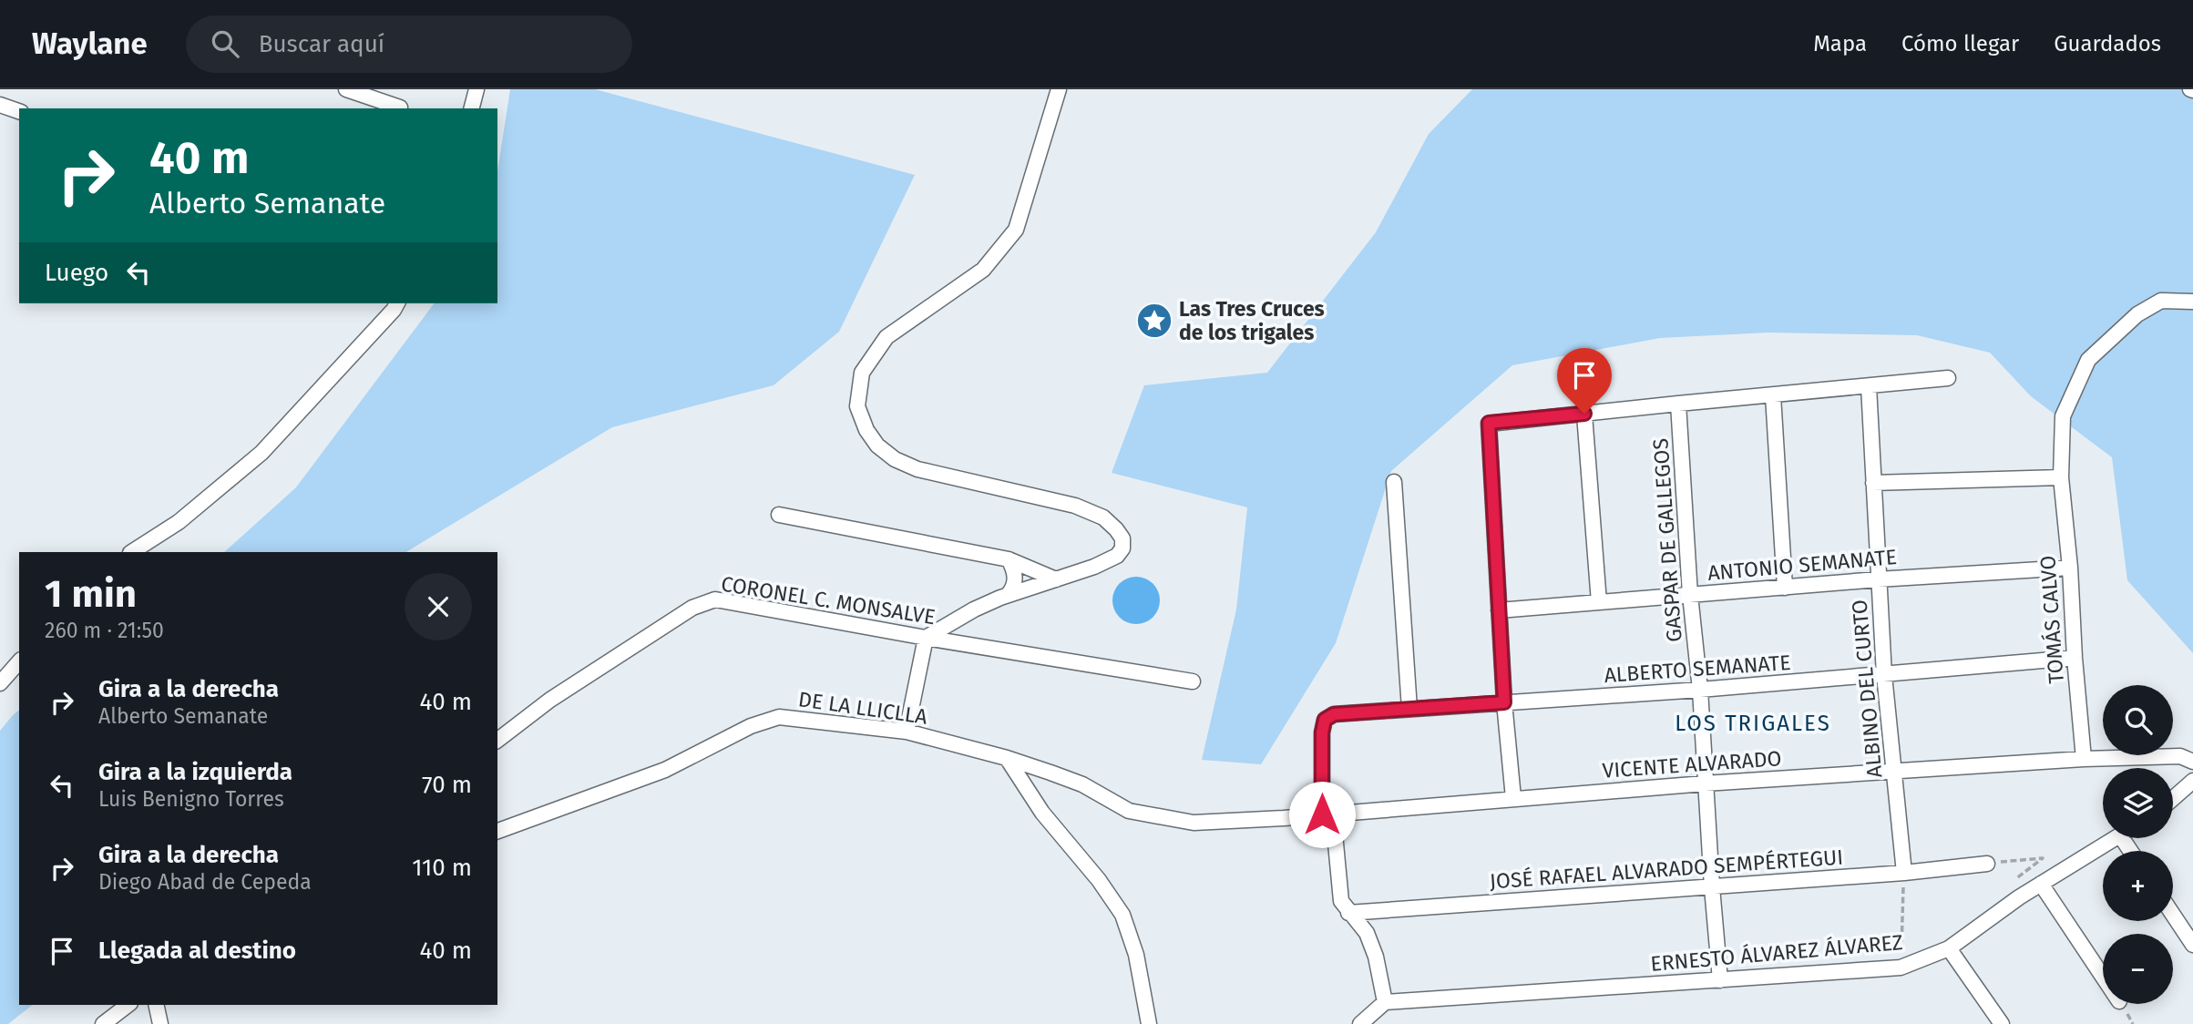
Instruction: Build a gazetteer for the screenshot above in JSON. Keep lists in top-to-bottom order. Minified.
{"streets":{"street":["GASPAR DE GALLEGOS","ANTONIO SEMANATE","CORONEL C. MONSALVE","TOMÁS CALVO","ALBERTO SEMANATE","ALBINO DEL CURTO","DE LA LLICLLA","VICENTE ALVARADO","JOSÉ RAFAEL ALVARADO SEMPÉRTEGUI","ERNESTO ÁLVAREZ ÁLVAREZ"]},"crossings":[["GASPAR DE GALLEGOS","ANTONIO SEMANATE"],["GASPAR DE GALLEGOS","ALBERTO SEMANATE"],["GASPAR DE GALLEGOS","VICENTE ALVARADO"],["GASPAR DE GALLEGOS","JOSÉ RAFAEL ALVARADO SEMPÉRTEGUI"],["GASPAR DE GALLEGOS","ERNESTO ÁLVAREZ ÁLVAREZ"],["ANTONIO SEMANATE","TOMÁS CALVO"],["ANTONIO SEMANATE","ALBINO DEL CURTO"],["TOMÁS CALVO","ALBERTO SEMANATE"],["TOMÁS CALVO","VICENTE ALVARADO"],["ALBERTO SEMANATE","ALBINO DEL CURTO"],["ALBERTO SEMANATE","VICENTE ALVARADO"],["ALBINO DEL CURTO","VICENTE ALVARADO"],["ALBINO DEL CURTO","JOSÉ RAFAEL ALVARADO SEMPÉRTEGUI"],["DE LA LLICLLA","VICENTE ALVARADO"]],"districts":["LOS TRIGALES"],"places":{"place":["Las Tres Cruces de los trigales"]},"page":{"header":"Waylane","search":"Buscar aquí","nav":["Mapa","Cómo llegar","Guardados"],"turn":["40 m","Alberto Semanate"],"then":"Luego","heading":["1 min","260 m · 21:50"],"list":[{"name":"Gira a la derecha","note":"Alberto Semanate","value":"40 m"},{"name":"Gira a la izquierda","note":"Luis Benigno Torres","value":"70 m"},{"name":"Gira a la derecha","note":"Diego Abad de Cepeda","value":"110 m"},{"name":"Llegada al destino","value":"40 m"}],"map_buttons":["+","−"]}}
